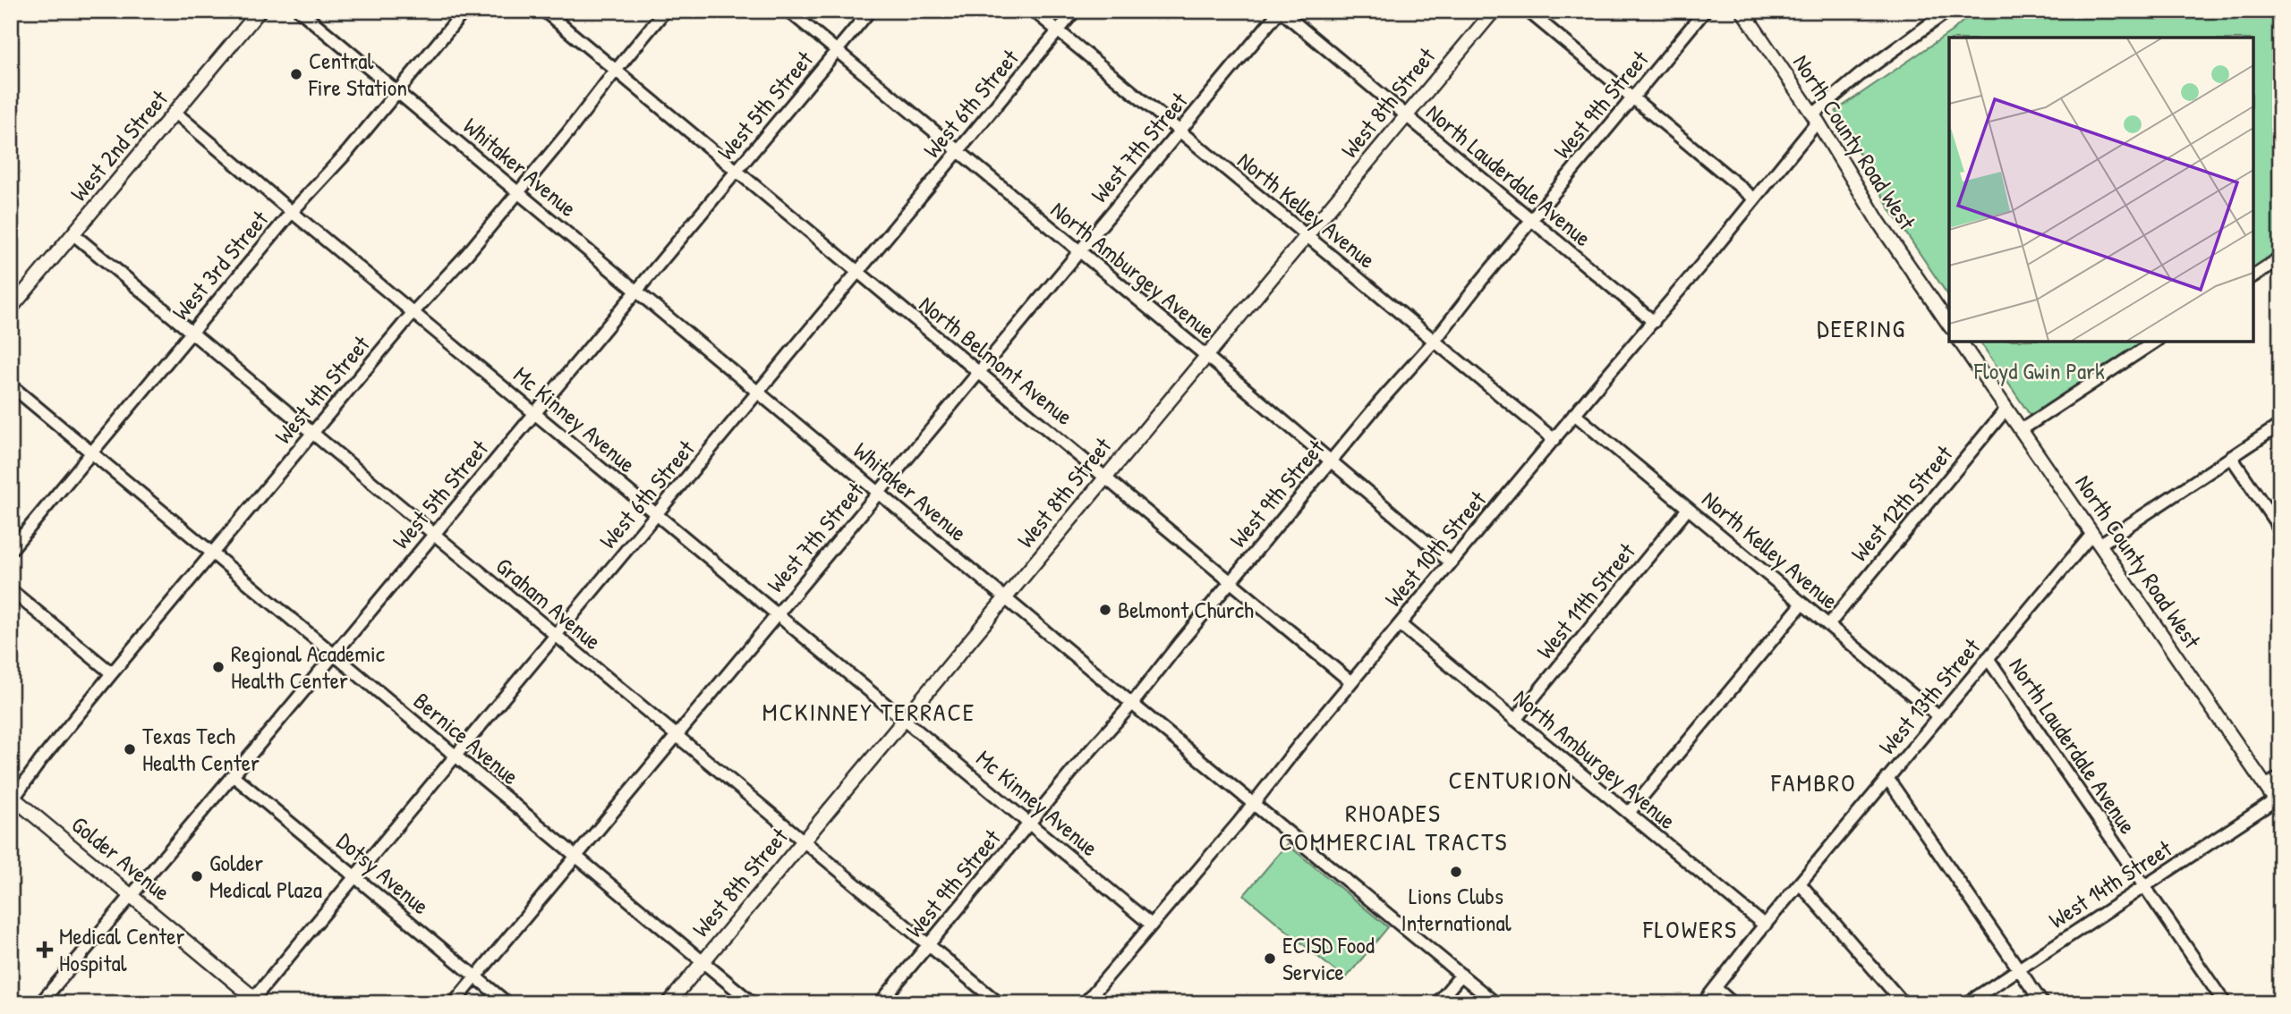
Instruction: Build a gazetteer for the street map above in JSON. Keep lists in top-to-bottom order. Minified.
{"streets":{"main road":["West 8th Street","North County Road West","West 2nd Street","Golder Avenue"],"street":["West 6th Street","West 9th Street","West 5th Street","West 7th Street","Whitaker Avenue","North Lauderdale Avenue","North Kelley Avenue","West 3rd Street","North Amburgey Avenue","North Belmont Avenue","West 4th Street","Mc Kinney Avenue","West 12th Street","West 10th Street","West 11th Street","Graham Avenue","West 13th Street","Bernice Avenue","Dotsy Avenue","West 14th Street"]},"crossings":[["West 8th Street","Whitaker Avenue"],["West 8th Street","North Lauderdale Avenue"],["West 8th Street","North Kelley Avenue"],["West 8th Street","North Amburgey Avenue"],["West 8th Street","North Belmont Avenue"],["West 8th Street","Mc Kinney Avenue"],["West 8th Street","Graham Avenue"],["West 8th Street","Bernice Avenue"],["West 6th Street","Whitaker Avenue"],["West 6th Street","North Kelley Avenue"],["West 6th Street","North Amburgey Avenue"],["West 6th Street","North Belmont Avenue"],["West 6th Street","Mc Kinney Avenue"],["West 6th Street","Graham Avenue"],["West 6th Street","Bernice Avenue"],["West 6th Street","Golder Avenue"],["West 6th Street","Dotsy Avenue"],["West 9th Street","Whitaker Avenue"],["West 9th Street","North Lauderdale Avenue"],["West 9th Street","North Kelley Avenue"],["West 9th Street","North Amburgey Avenue"],["West 9th Street","North Belmont Avenue"],["West 9th Street","Mc Kinney Avenue"],["West 9th Street","Graham Avenue"],["West 5th Street","Whitaker Avenue"],["West 5th Street","North Amburgey Avenue"],["West 5th Street","North Belmont Avenue"],["West 5th Street","Mc Kinney Avenue"],["West 5th Street","Graham Avenue"],["West 5th Street","Bernice Avenue"],["West 5th Street","Golder Avenue"],["West 5th Street","Dotsy Avenue"],["North County Road West","West 12th Street"],["North County Road West","West 10th Street"],["North County Road West","West 13th Street"],["North County Road West","West 14th Street"],["West 2nd Street","Mc Kinney Avenue"],["West 2nd Street","Graham Avenue"],["West 7th Street","Whitaker Avenue"],["West 7th Street","North Lauderdale Avenue"],["West 7th Street","North Kelley Avenue"],["West 7th Street","North Amburgey Avenue"],["West 7th Street","North Belmont Avenue"],["West 7th Street","Mc Kinney Avenue"],["West 7th Street","Graham Avenue"],["West 7th Street","Bernice Avenue"],["West 7th Street","Dotsy Avenue"],["Whitaker Avenue","West 3rd Street"],["Whitaker Avenue","West 4th Street"],["Whitaker Avenue","West 10th Street"],["North Lauderdale Avenue","West 10th Street"],["North Lauderdale Avenue","West 13th Street"],["North Lauderdale Avenue","West 14th Street"],["North Kelley Avenue","West 12th Street"],["North Kelley Avenue","West 10th Street"],["North Kelley Avenue","West 11th Street"],["North Kelley Avenue","West 13th Street"],["West 3rd Street","Mc Kinney Avenue"],["West 3rd Street","Graham Avenue"],["West 3rd Street","Bernice Avenue"],["North Amburgey Avenue","West 10th Street"],["North Amburgey Avenue","West 11th Street"],["North Amburgey Avenue","West 13th Street"],["North Belmont Avenue","West 4th Street"],["North Belmont Avenue","West 10th Street"],["West 4th Street","Mc Kinney Avenue"],["West 4th Street","Graham Avenue"],["West 4th Street","Bernice Avenue"],["West 4th Street","Golder Avenue"],["Mc Kinney Avenue","West 10th Street"]],"districts":["DEERING","MCKINNEY TERRACE","CENTURION","FAMBRO","RHOADES COMMERCIAL TRACTS","FLOWERS"],"parks":["Floyd Gwin Park"],"places":{"other":["Central Fire Station","Belmont Church","Regional Academic Health Center","Texas Tech Health Center","Lions Clubs International","Golder Medical Plaza","ECISD Food Service"],"health":["Medical Center Hospital"]}}
